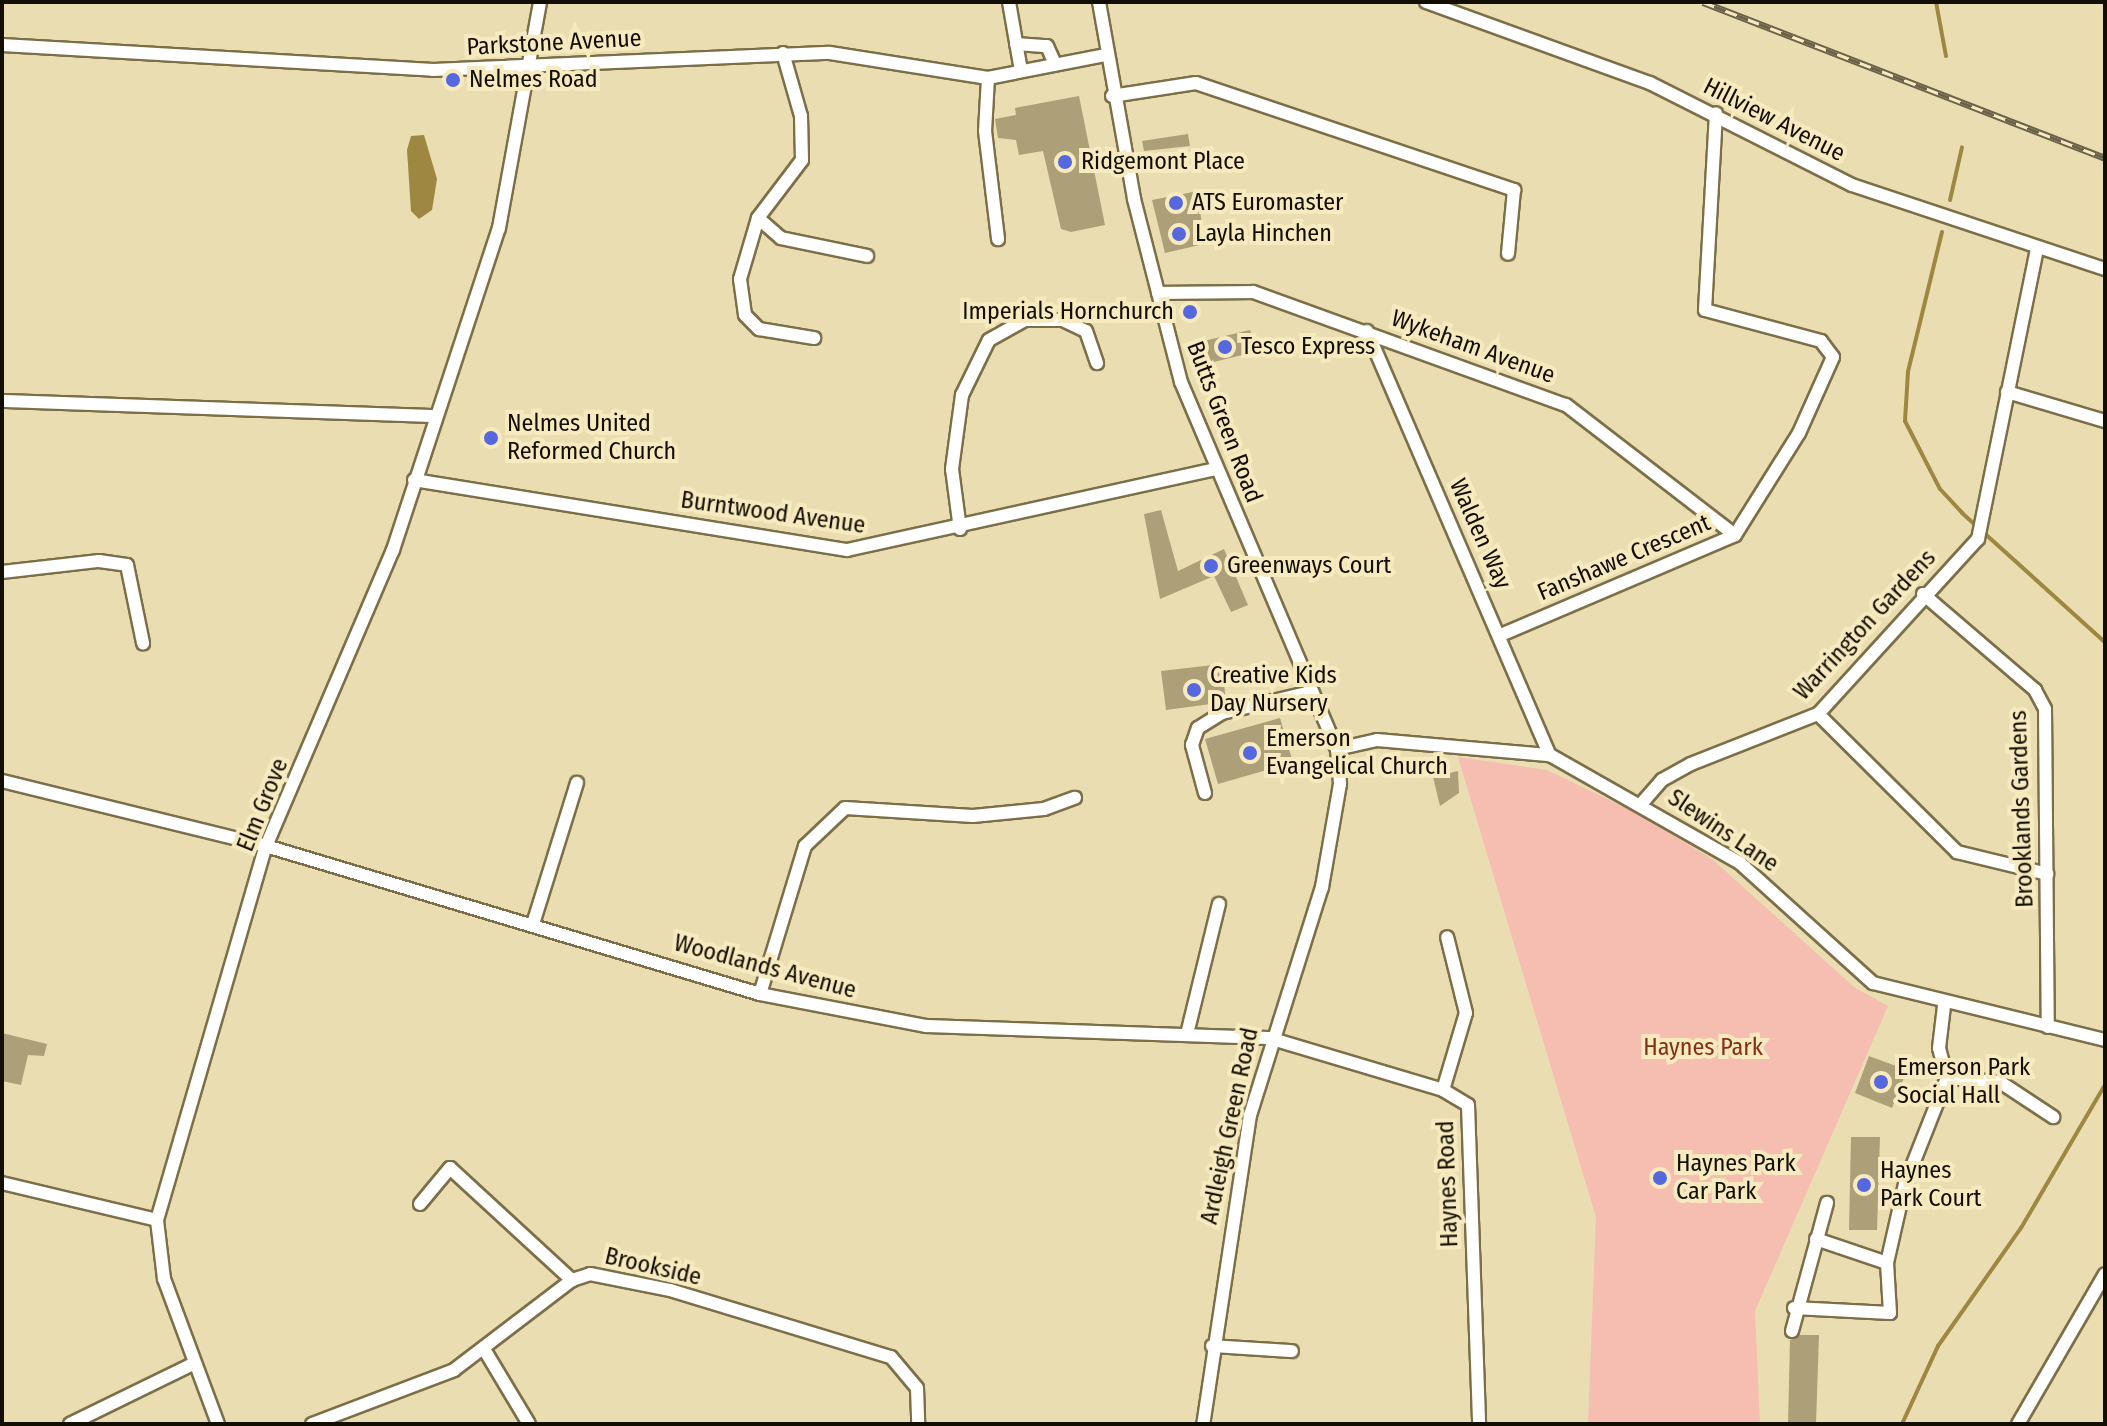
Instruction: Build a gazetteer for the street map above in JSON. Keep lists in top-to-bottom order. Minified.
{"streets":{"street":["Parkstone Avenue","Hillview Avenue","Wykeham Avenue","Butts Green Road","Burntwood Avenue","Walden Way","Fanshawe Crescent","Warrington Gardens","Elm Grove","Brooklands Gardens","Slewins Lane","Woodlands Avenue","Ardleigh Green Road","Haynes Road","Brookside"]},"crossings":[["Parkstone Avenue","Butts Green Road"],["Hillview Avenue","Fanshawe Crescent"],["Wykeham Avenue","Butts Green Road"],["Wykeham Avenue","Walden Way"],["Wykeham Avenue","Fanshawe Crescent"],["Butts Green Road","Burntwood Avenue"],["Butts Green Road","Slewins Lane"],["Butts Green Road","Ardleigh Green Road"],["Burntwood Avenue","Elm Grove"],["Walden Way","Fanshawe Crescent"],["Walden Way","Slewins Lane"],["Warrington Gardens","Brooklands Gardens"],["Warrington Gardens","Slewins Lane"],["Elm Grove","Woodlands Avenue"],["Brooklands Gardens","Slewins Lane"],["Slewins Lane","Ardleigh Green Road"],["Woodlands Avenue","Ardleigh Green Road"],["Woodlands Avenue","Haynes Road"],["Ardleigh Green Road","Haynes Road"]],"parks":["Haynes Park"],"places":["Nelmes Road","Ridgemont Place","ATS Euromaster","Layla Hinchen","Imperials Hornchurch","Tesco Express","Nelmes United Reformed Church","Greenways Court","Creative Kids Day Nursery","Emerson Evangelical Church","Emerson Park Social Hall","Haynes Park Car Park","Haynes Park Court"]}
